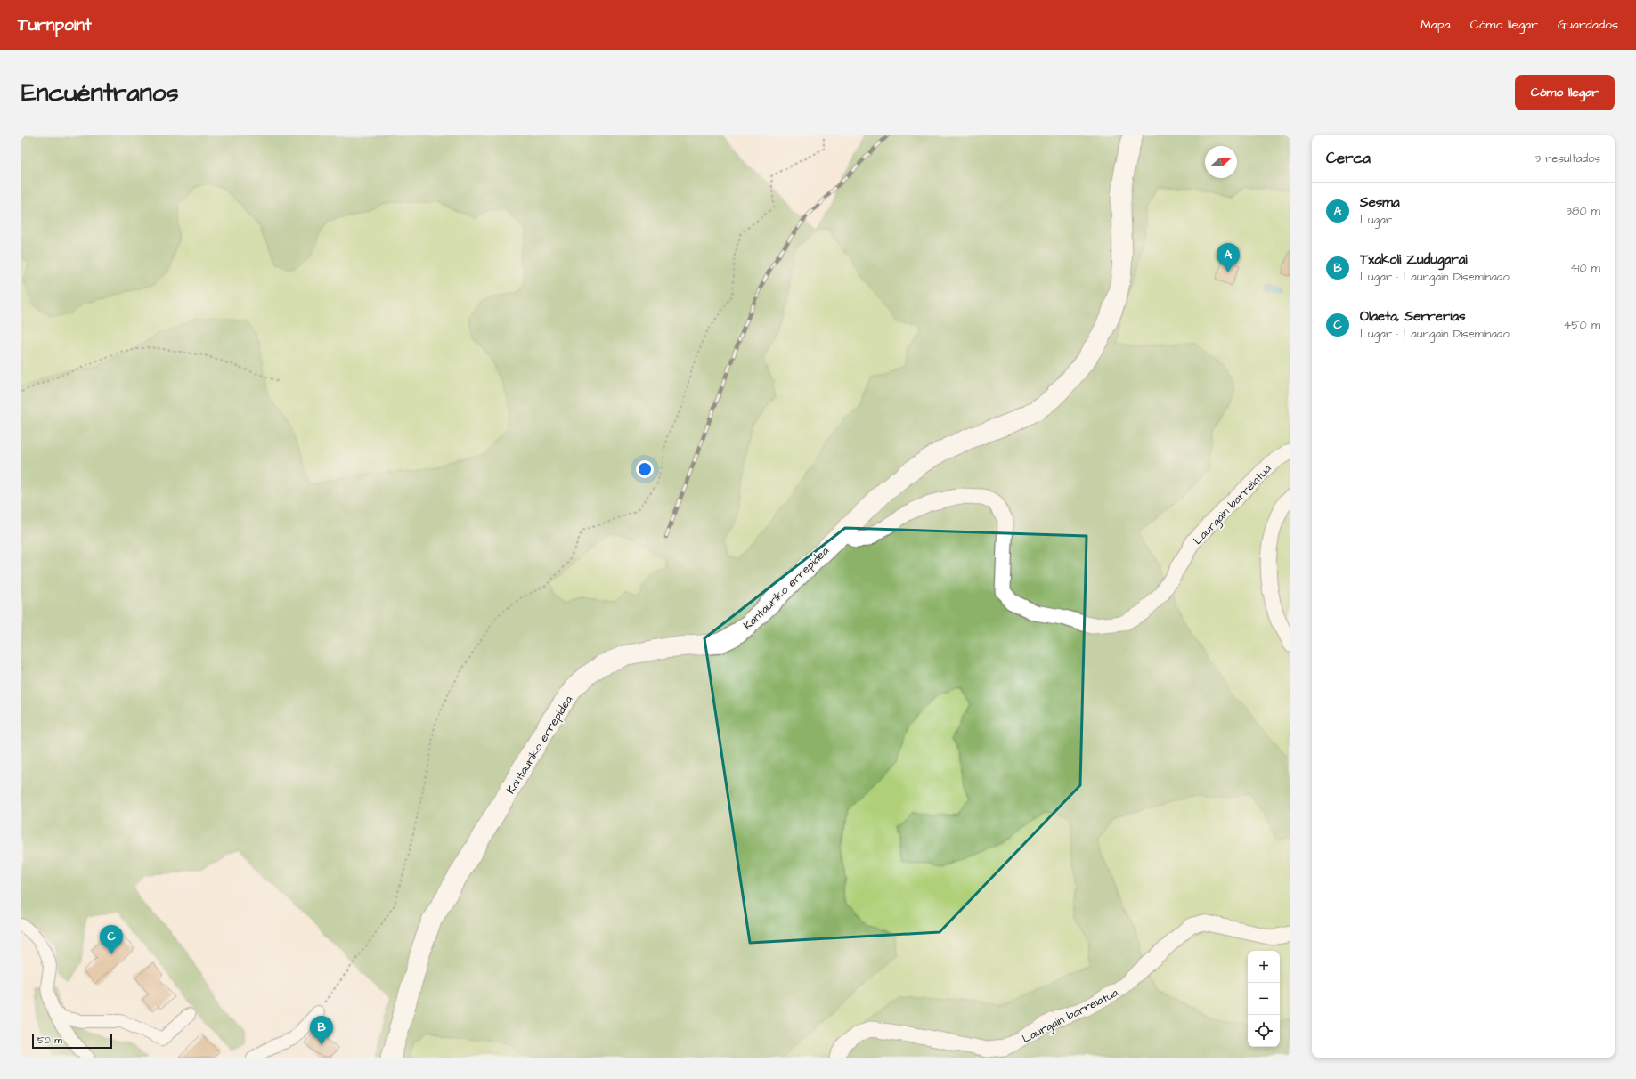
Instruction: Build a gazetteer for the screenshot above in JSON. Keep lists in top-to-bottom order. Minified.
{"streets":{"highway":["Kantauriko errepidea"],"street":["Laurgain barreiatua"]},"crossings":[["Laurgain barreiatua","Kantauriko errepidea"]],"scale_bar":"50 m","north":"right","page":{"header":"Turnpoint","nav":["Mapa","Cómo llegar","Guardados"],"buttons":"Cómo llegar","title":"Encuéntranos","heading":["Cerca","3 resultados"],"list":[{"mark":"A","name":"Sesma","note":"Lugar","value":"380 m"},{"mark":"B","name":"Txakoli Zudugarai","note":"Lugar · Laurgain Diseminado","value":"410 m"},{"mark":"C","name":"Olaeta, Serrerias","note":"Lugar · Laurgain Diseminado","value":"450 m"}],"pins":["A","C","B"],"map_buttons":["+","−"],"scale":"50 m"}}
